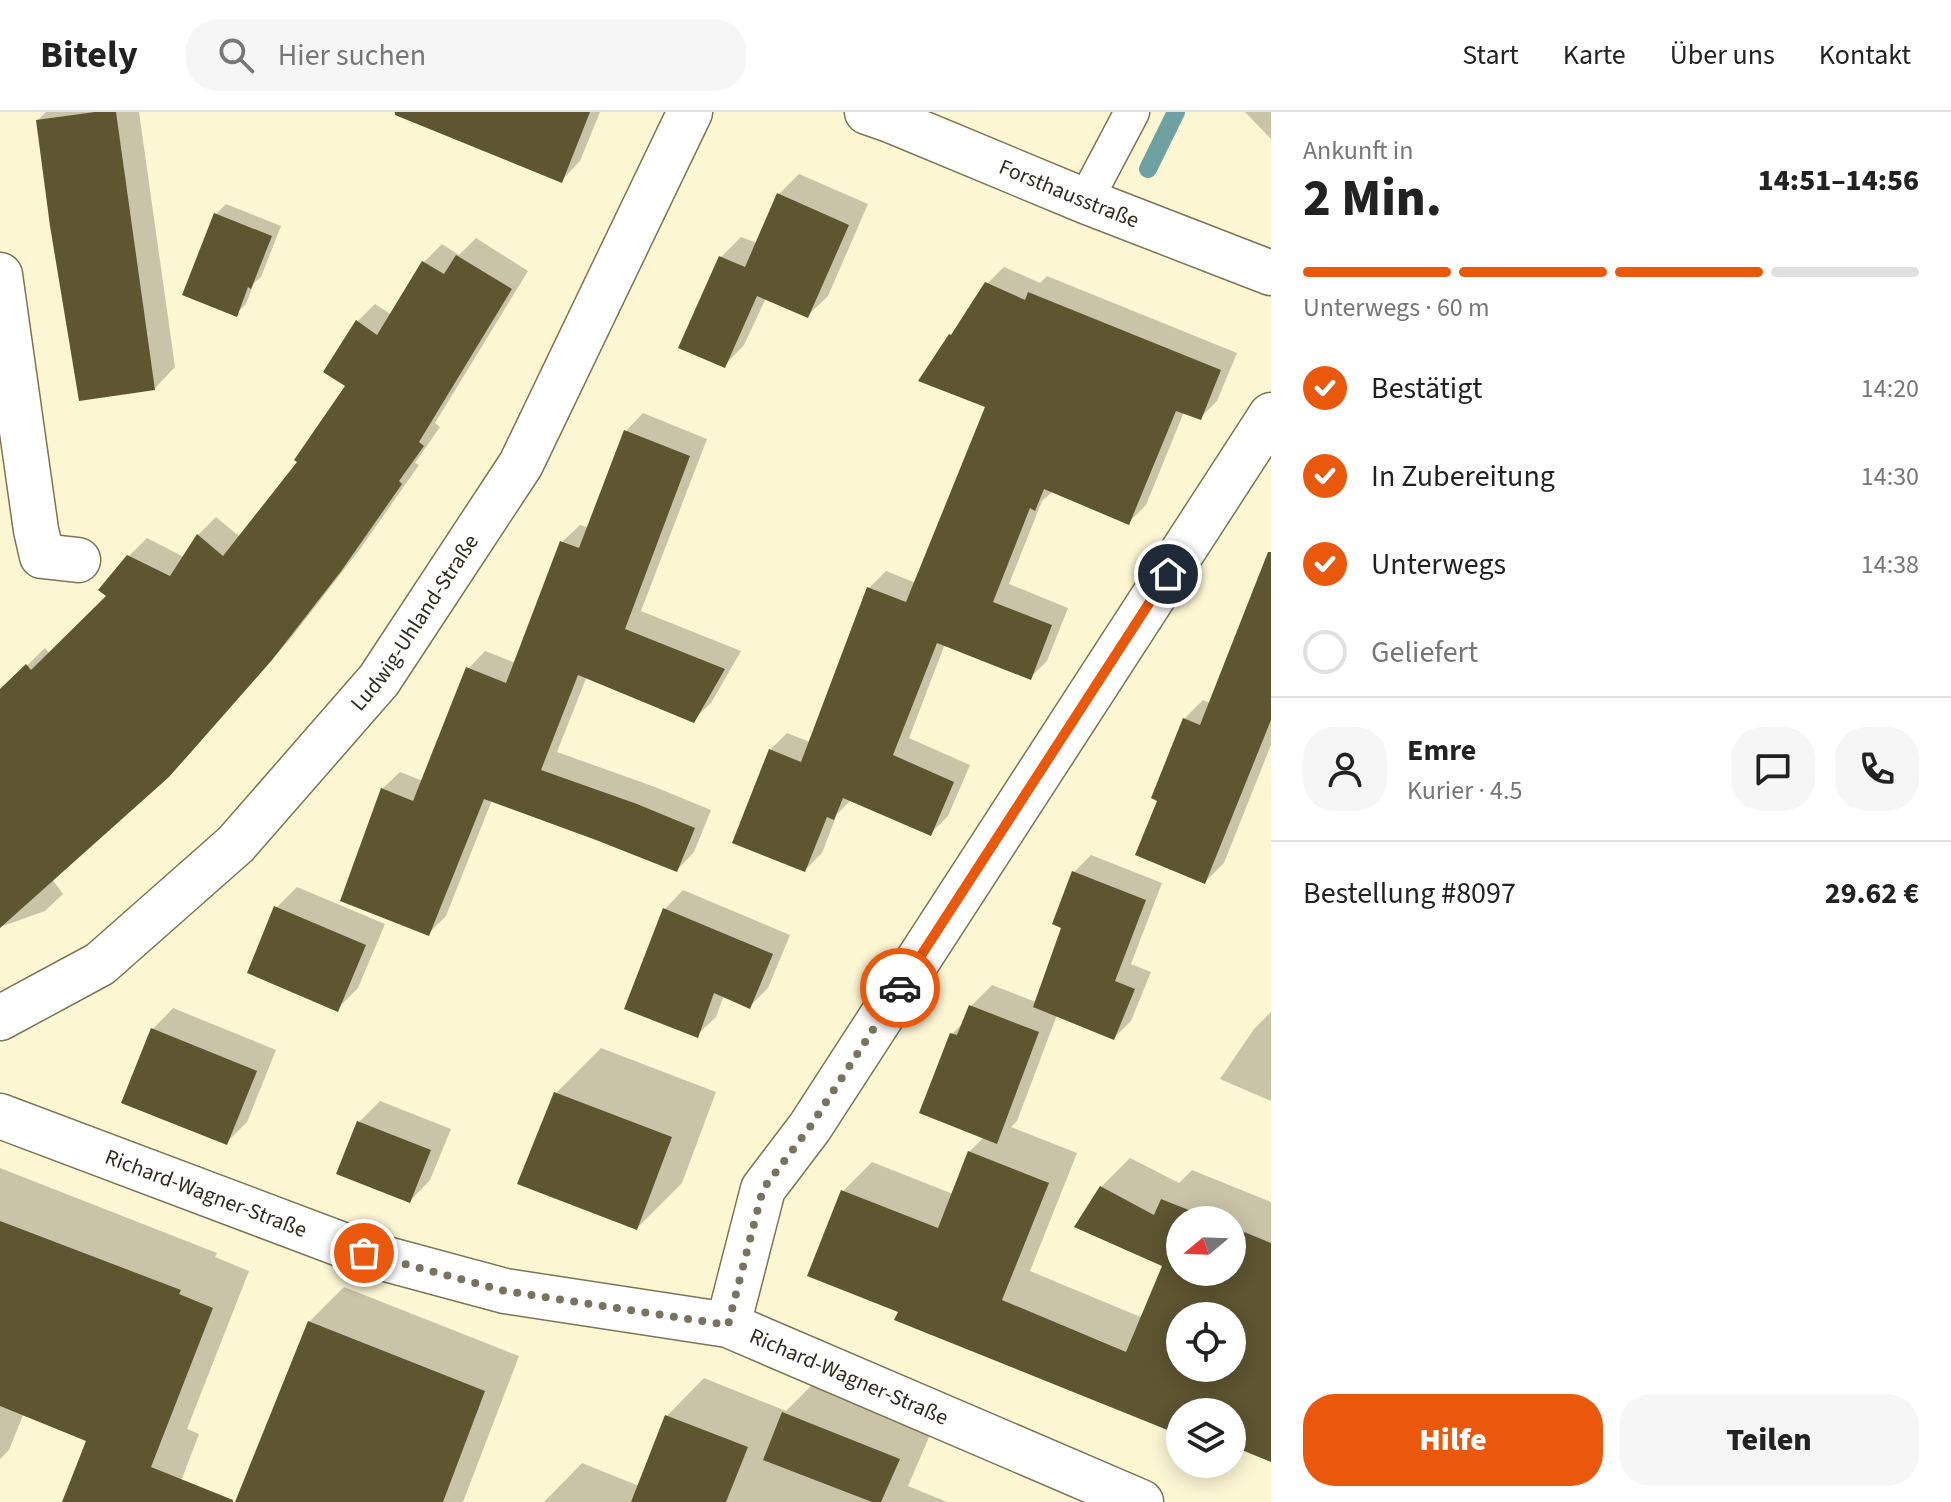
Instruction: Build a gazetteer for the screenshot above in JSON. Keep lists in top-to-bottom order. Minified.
{"streets":{"street":["Forsthausstraße","Ludwig-Uhland-Straße","Richard-Wagner-Straße"]},"north":"left","page":{"header":"Bitely","search":"Hier suchen","nav":["Start","Karte","Über uns","Kontakt"],"heading":["2 Min.","Ankunft in","14:51–14:56"],"panel":["Emre","Kurier · 4.5","Bestellung #8097","29.62 €"],"bar":"Unterwegs · 60 m","list":[["Bestätigt","14:20"],["In Zubereitung","14:30"],["Unterwegs","14:38"],"Geliefert"],"buttons":["Hilfe","Teilen"]}}
